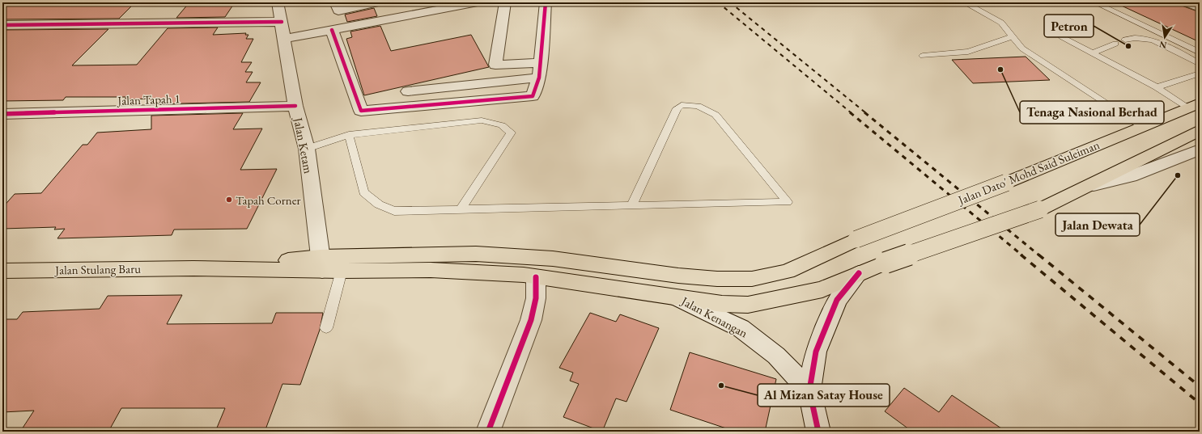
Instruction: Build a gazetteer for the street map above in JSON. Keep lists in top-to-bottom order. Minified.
{"streets":{"main road":["Jalan Dato' Mohd Said Suleiman","Jalan Stulang Baru"],"street":["Jalan Tapah 1","Jalan Ketam","Jalan Kenangan"]},"crossings":[["Jalan Tapah 1","Jalan Ketam"],["Jalan Ketam","Jalan Dato' Mohd Said Suleiman"],["Jalan Ketam","Jalan Stulang Baru"],["Jalan Dato' Mohd Said Suleiman","Jalan Stulang Baru"]],"places":["Petron","Tenaga Nasional Berhad","Jalan Dewata","Tapah Corner","Al Mizan Satay House"],"north":"bottom"}
